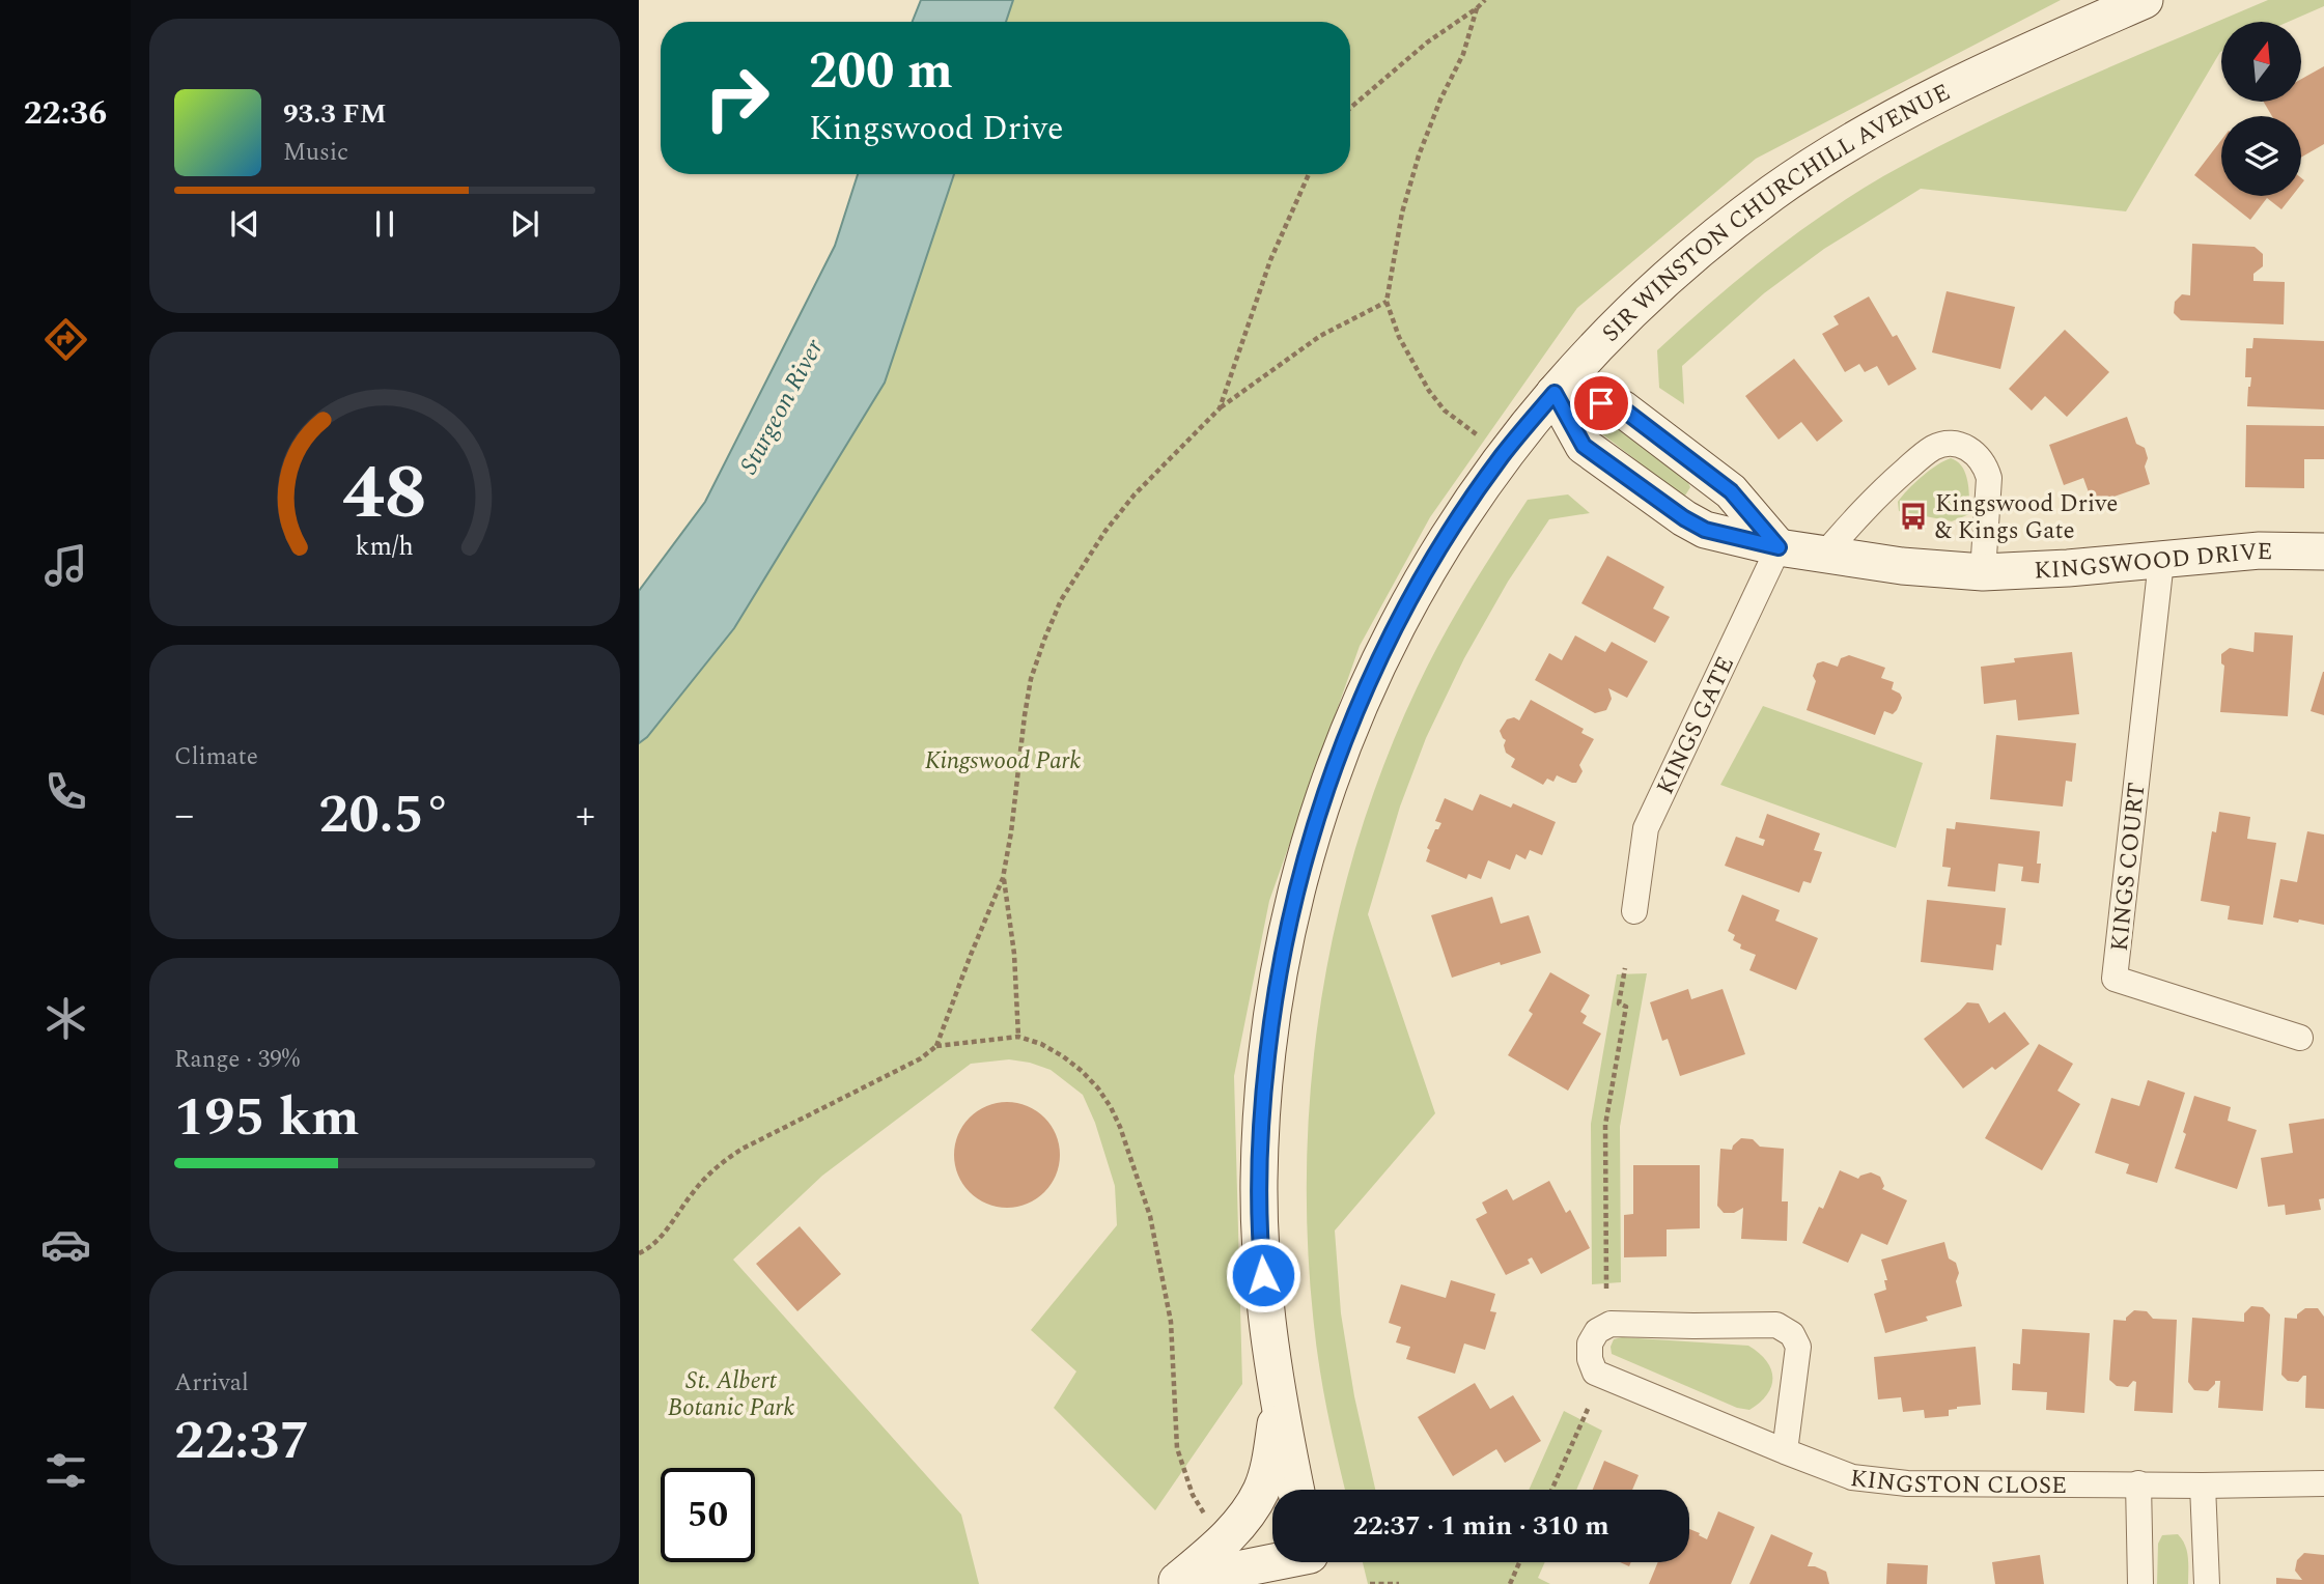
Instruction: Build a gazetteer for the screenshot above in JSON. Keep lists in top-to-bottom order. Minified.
{"streets":{"main road":["SIR WINSTON CHURCHILL AVENUE","KINGSWOOD DRIVE"],"street":["KINGS GATE","KINGS COURT","KINGSTON CLOSE"]},"crossings":[["SIR WINSTON CHURCHILL AVENUE","KINGSWOOD DRIVE"],["KINGSWOOD DRIVE","KINGS GATE"],["KINGSWOOD DRIVE","KINGS COURT"]],"water":["Sturgeon River"],"parks":["Kingswood Park","St. Albert Botanic Park"],"places":{"bus stop":["Kingswood Drive & Kings Gate"]},"north":"top","page":{"tabs":"22:36","turn":["200 m","Kingswood Drive"],"song":["93.3 FM","Music"],"tile":["Climate",["Range · 39%","195 km"],["Arrival","22:37"]],"heat":["−","20.5°","+"],"limit":"50","trip":"22:37 · 1 min · 310 m","gauge":["48","km/h"]}}
